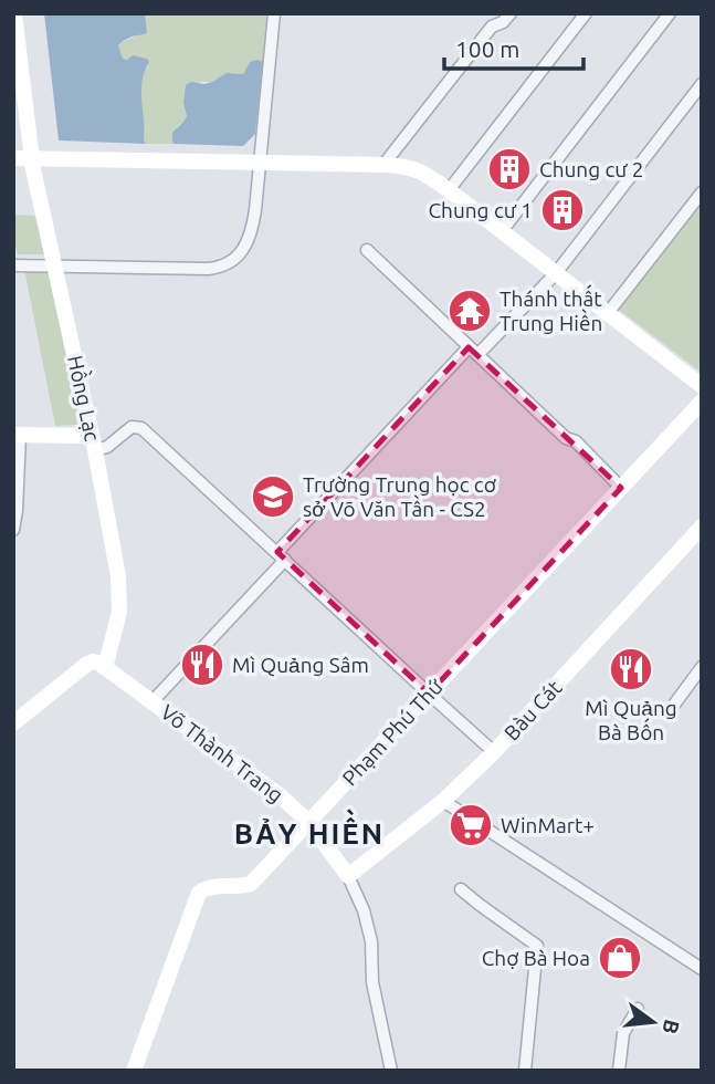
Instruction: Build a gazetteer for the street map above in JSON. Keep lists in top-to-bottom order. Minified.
{"streets":{"street":["Hồng Lạc","Bàu Cát","Phạm Phú Thứ","Võ Thành Trang"]},"crossings":[["Hồng Lạc","Võ Thành Trang"],["Bàu Cát","Võ Thành Trang"],["Phạm Phú Thứ","Võ Thành Trang"]],"districts":["BẢY HIỀN"],"places":{"building":["Chung cư 2","Chung cư 1"],"temple":["Thánh thất Trung Hiền"],"school or university":["Trường Trung học cơ sở Võ Văn Tần - CS2"],"restaurant":["Mì Quảng Sâm","Mì Quảng Bà Bốn"],"supermarket":["WinMart+"],"shop":["Chợ Bà Hoa"]},"scale_bar":"100 m","north":"right"}
